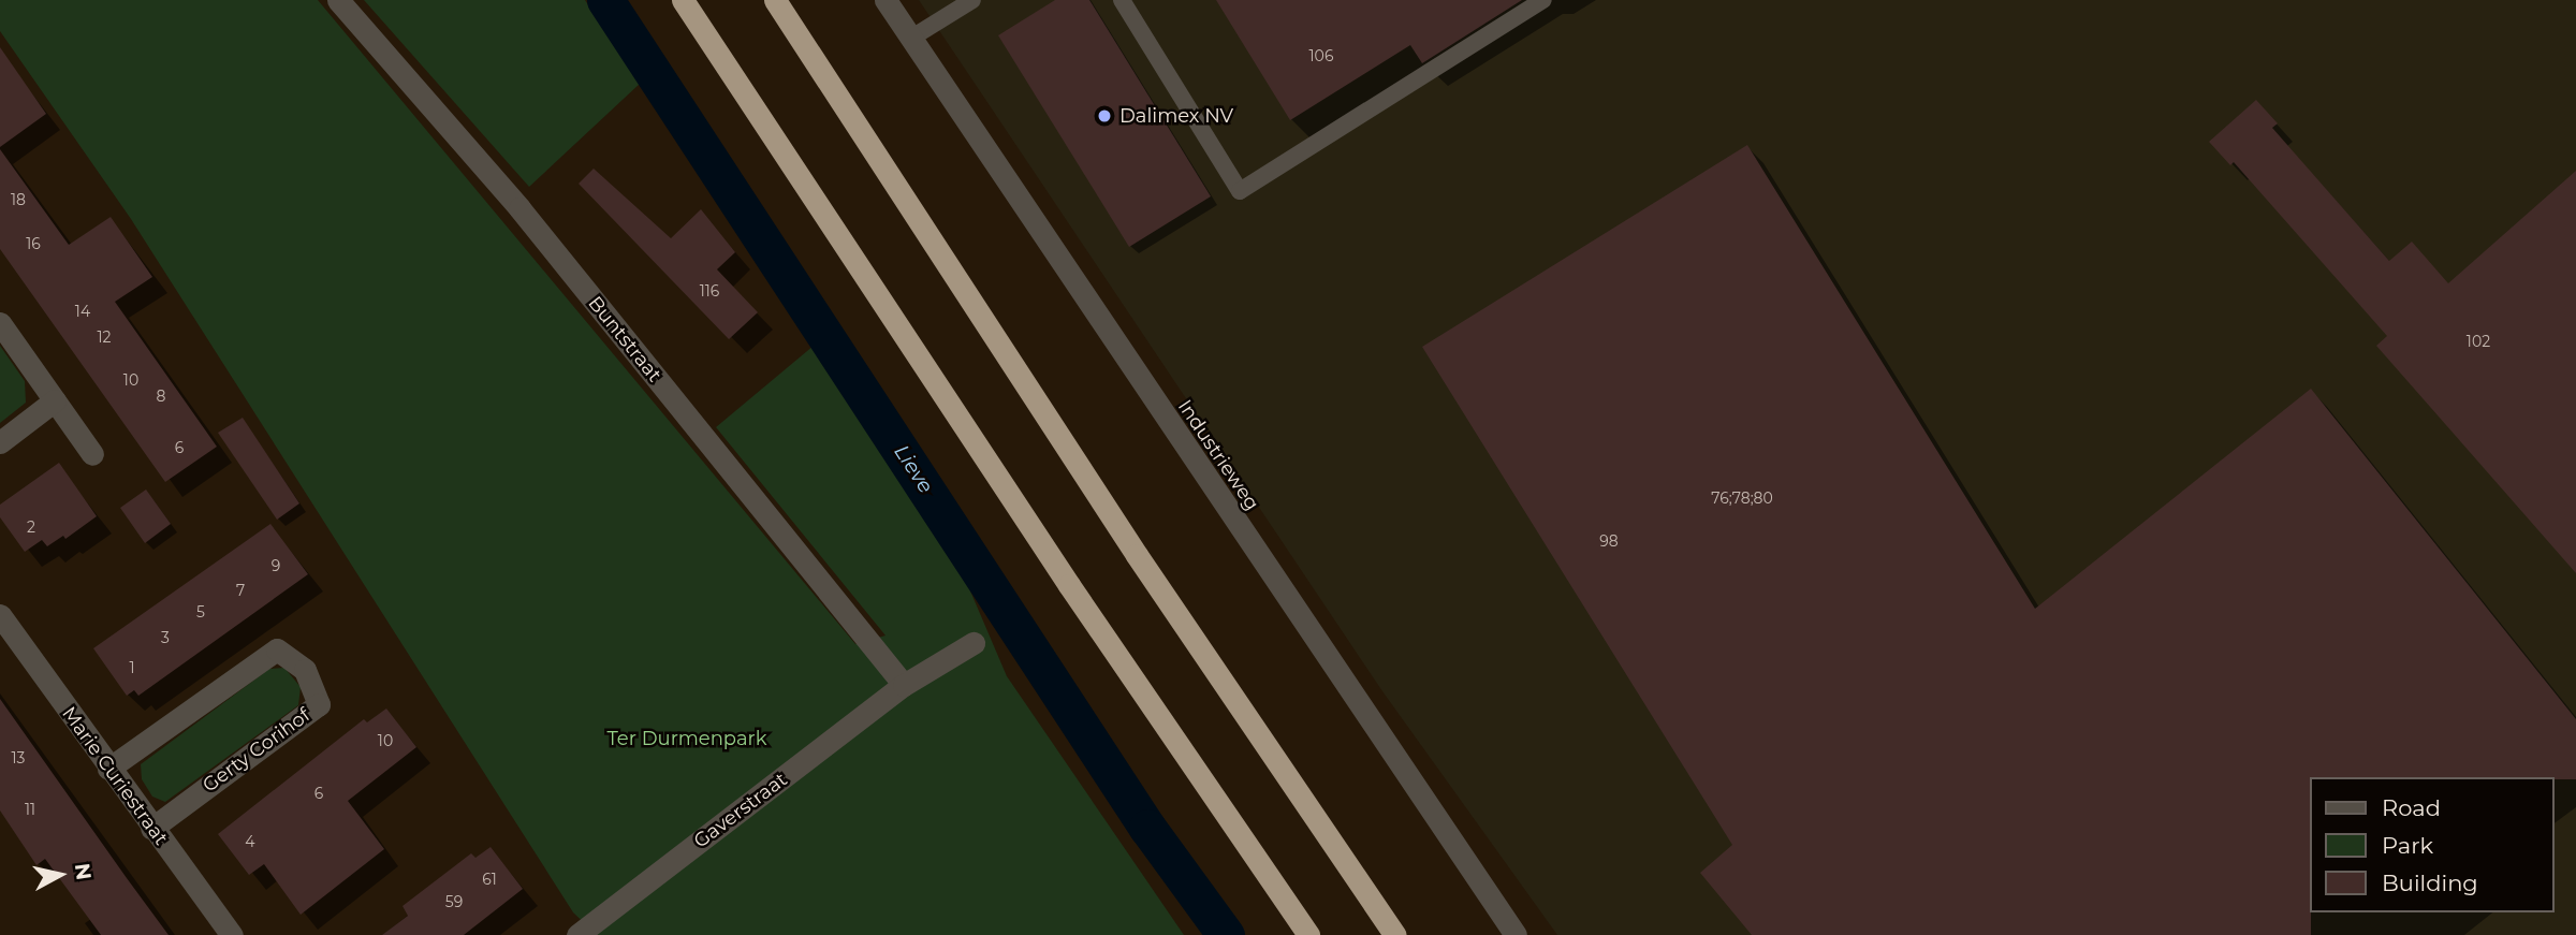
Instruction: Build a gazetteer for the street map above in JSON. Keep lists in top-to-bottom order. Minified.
{"streets":{"street":["Buntstraat","Industrieweg","Gerty Corihof","Marie Curiestraat","Gaverstraat"]},"crossings":[["Buntstraat","Gaverstraat"],["Gerty Corihof","Marie Curiestraat"]],"water":["Lieve"],"parks":["Ter Durmenpark"],"places":["Dalimex NV"],"house_numbers":["106","18","16","116","14","12","102","10","8","6","76;78;80","2","98","9","7","5","3","1","10","13","6","11","4","61","59"],"legend":["Road","Park","Building"],"north":"right"}
